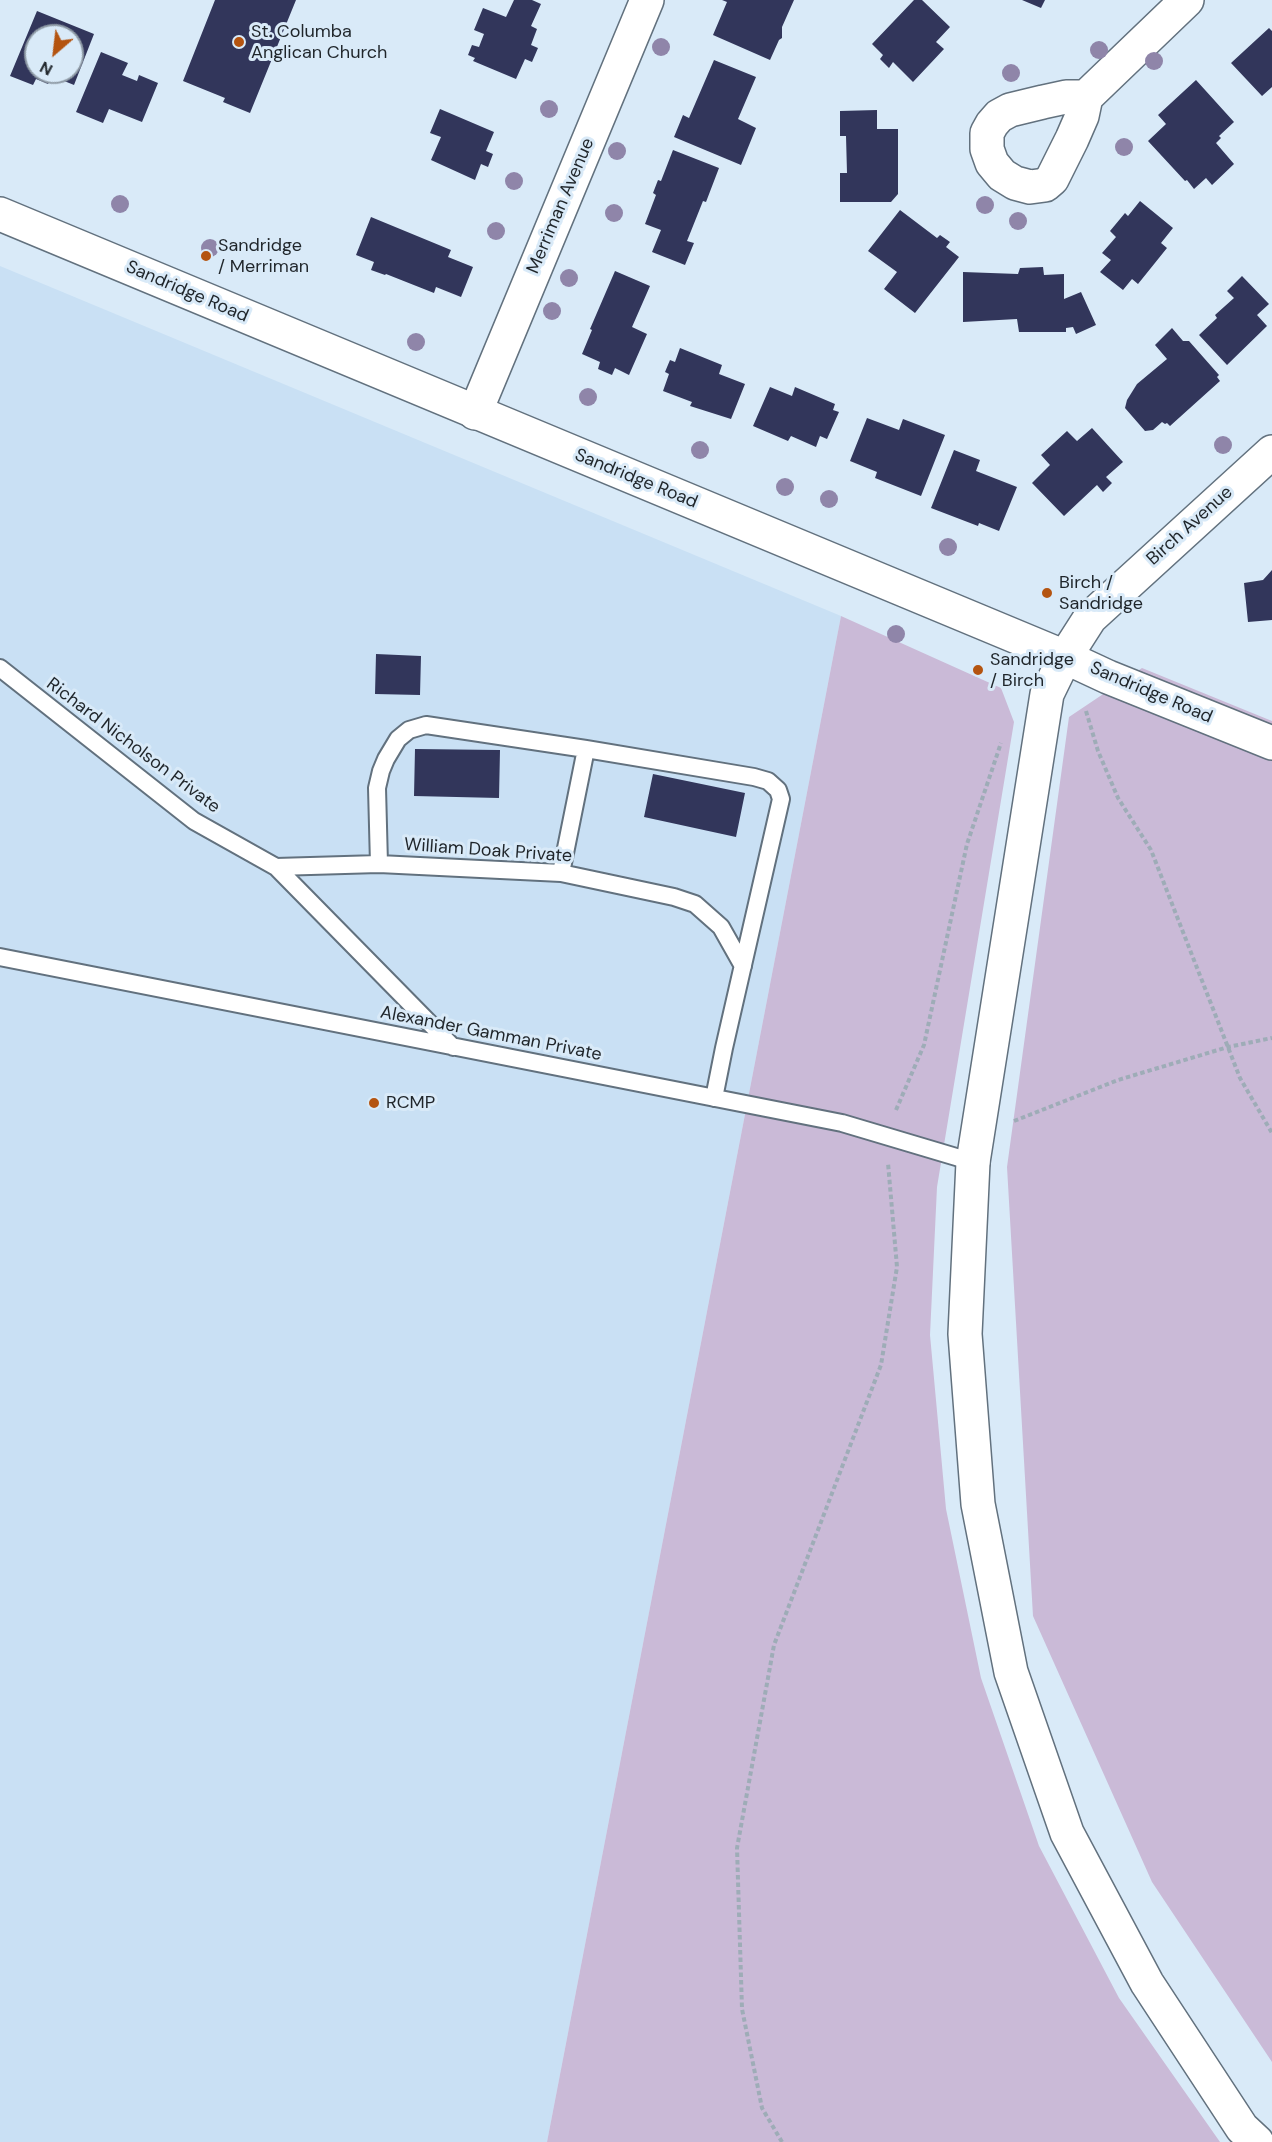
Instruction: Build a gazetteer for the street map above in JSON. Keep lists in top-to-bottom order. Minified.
{"streets":{"street":["Merriman Avenue","Sandridge Road","Birch Avenue"],"lane":["Richard Nicholson Private","William Doak Private","Alexander Gamman Private"]},"crossings":[["Merriman Avenue","Sandridge Road"],["Sandridge Road","Birch Avenue"],["Birch Avenue","Alexander Gamman Private"],["Richard Nicholson Private","William Doak Private"],["Richard Nicholson Private","Alexander Gamman Private"]],"places":["St. Columba Anglican Church","Sandridge / Merriman","Birch / Sandridge","Sandridge / Birch","RCMP"],"north":"bottom left"}
